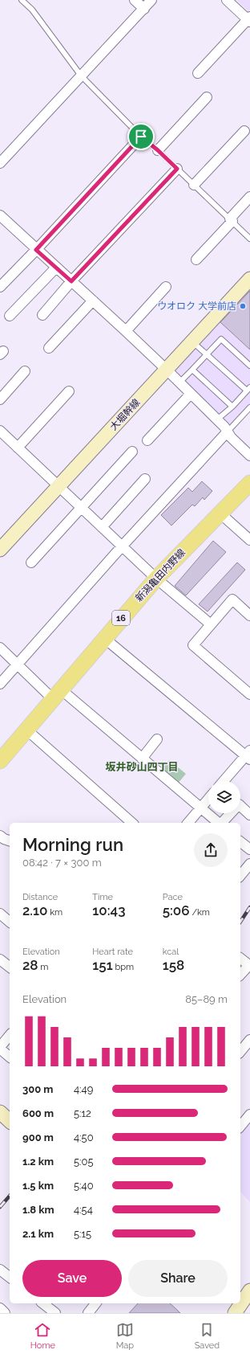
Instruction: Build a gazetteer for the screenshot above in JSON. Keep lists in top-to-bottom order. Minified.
{"streets":{"main road":["新潟亀田内野線","16"],"street":["大堀幹線"]},"districts":["坂井砂山四丁目"],"places":["ウオロク 大学前店"],"page":{"heading":["Morning run","08:42 · 7 × 300 m"],"stats":[["Distance","2.10 km"],["Time","10:43"],["Pace","5:06 /km"],["Elevation","28 m"],["Heart rate","151 bpm"],["kcal","158"]],"chart":["Elevation","85–89 m"],"list":[{"name":"300 m","note":"4:49"},{"name":"600 m","note":"5:12"},{"name":"900 m","note":"4:50"},{"name":"1.2 km","note":"5:05"},{"name":"1.5 km","note":"5:40"},{"name":"1.8 km","note":"4:54"},{"name":"2.1 km","note":"5:15"}],"buttons":["Save","Share"],"tabs":["Home","Map","Saved"]}}
